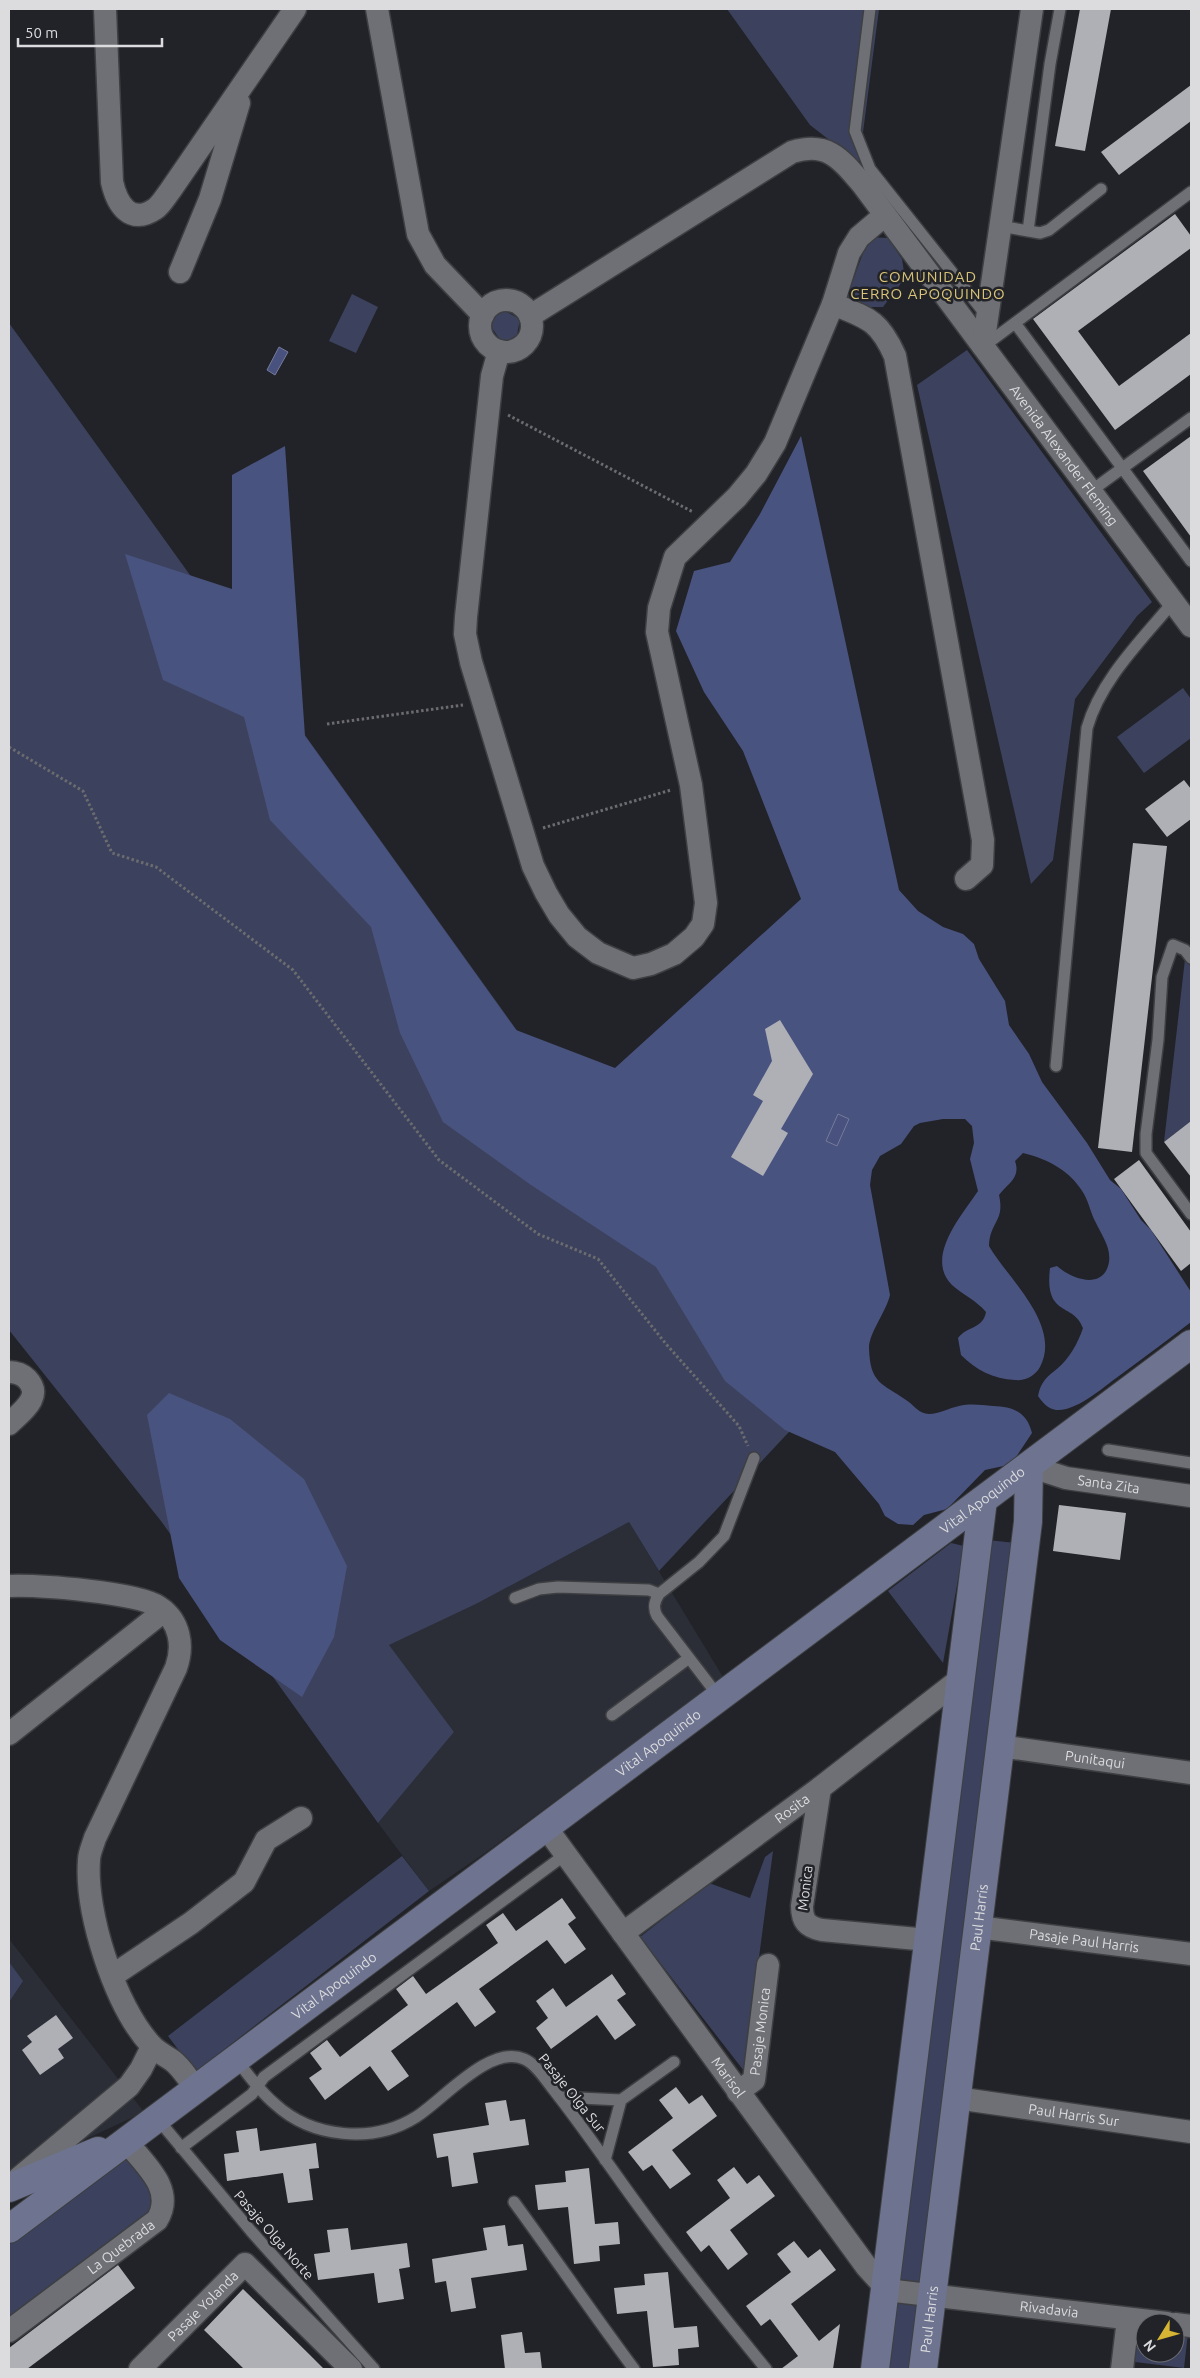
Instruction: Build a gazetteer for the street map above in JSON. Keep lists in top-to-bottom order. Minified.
{"streets":{"street":["Avenida Alexander Fleming","Santa Zita","Vital Apoquindo","Punitaqui","Rosita","Monica","Paul Harris","Pasaje Paul Harris","Pasaje Monica","Marisol","Paul Harris Sur","La Quebrada","Pasaje Yolanda","Rivadavia"],"lane":["Pasaje Olga Sur","Pasaje Olga Norte"]},"crossings":[["Santa Zita","Vital Apoquindo"],["Santa Zita","Paul Harris"],["Vital Apoquindo","Paul Harris"],["Vital Apoquindo","Marisol"],["Vital Apoquindo","Pasaje Olga Sur"],["Vital Apoquindo","Pasaje Olga Norte"],["Vital Apoquindo","La Quebrada"],["Punitaqui","Paul Harris"],["Rosita","Monica"],["Rosita","Marisol"],["Paul Harris","Pasaje Paul Harris"],["Paul Harris","Paul Harris Sur"],["Paul Harris","Rivadavia"],["Pasaje Monica","Marisol"]],"districts":["COMUNIDAD CERRO APOQUINDO"],"scale_bar":"50 m","north":"bottom left"}
